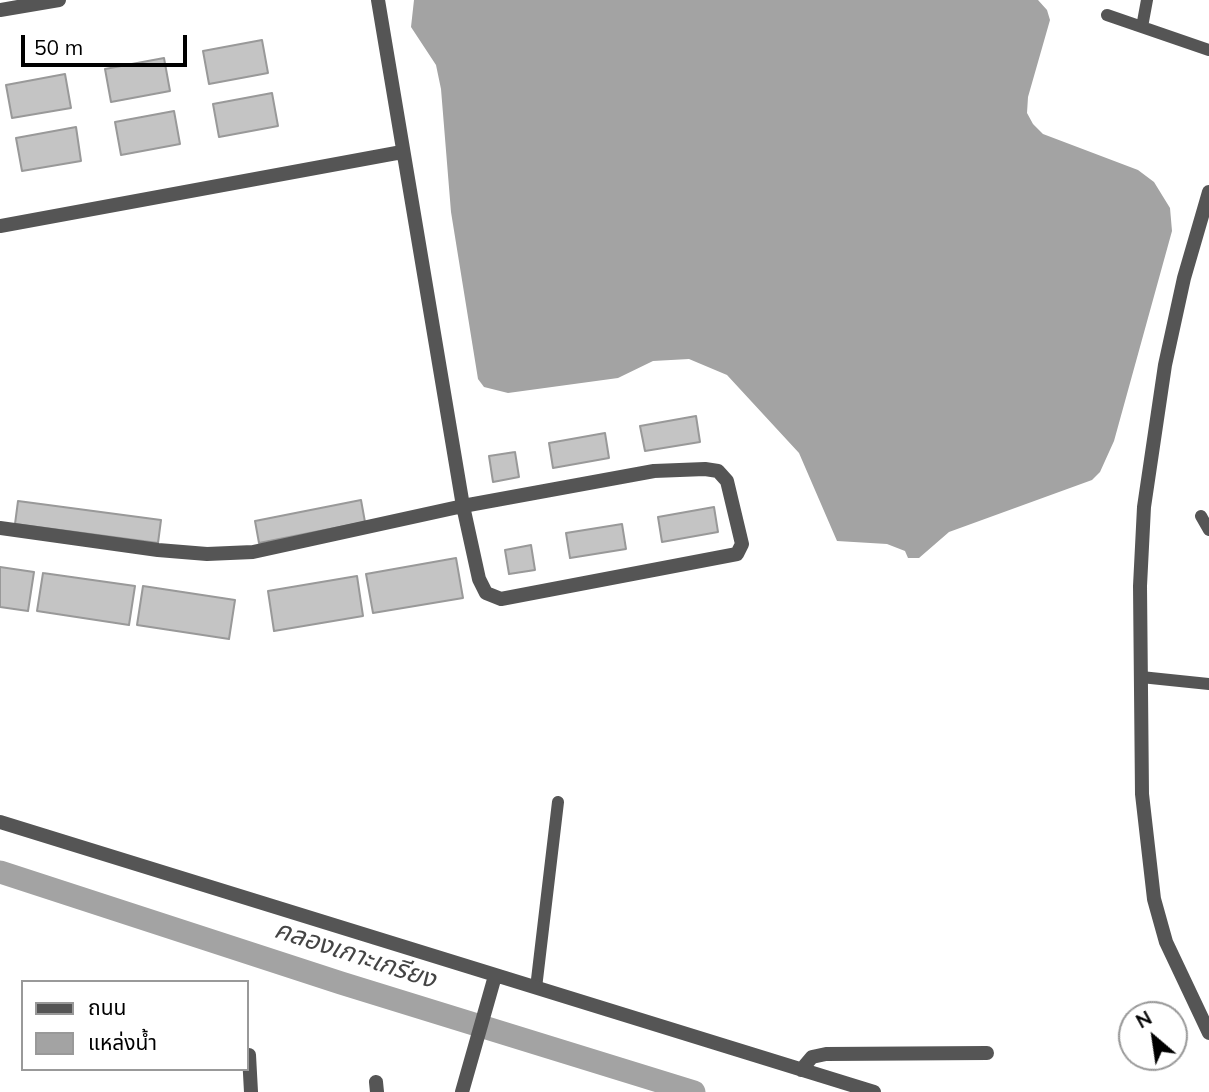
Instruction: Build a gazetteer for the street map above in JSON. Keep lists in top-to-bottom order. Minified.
{"water":["คลองเกาะเกรียง"],"legend":["ถนน","แหล่งน้ำ"],"scale_bar":"50 m","north":"top left"}
